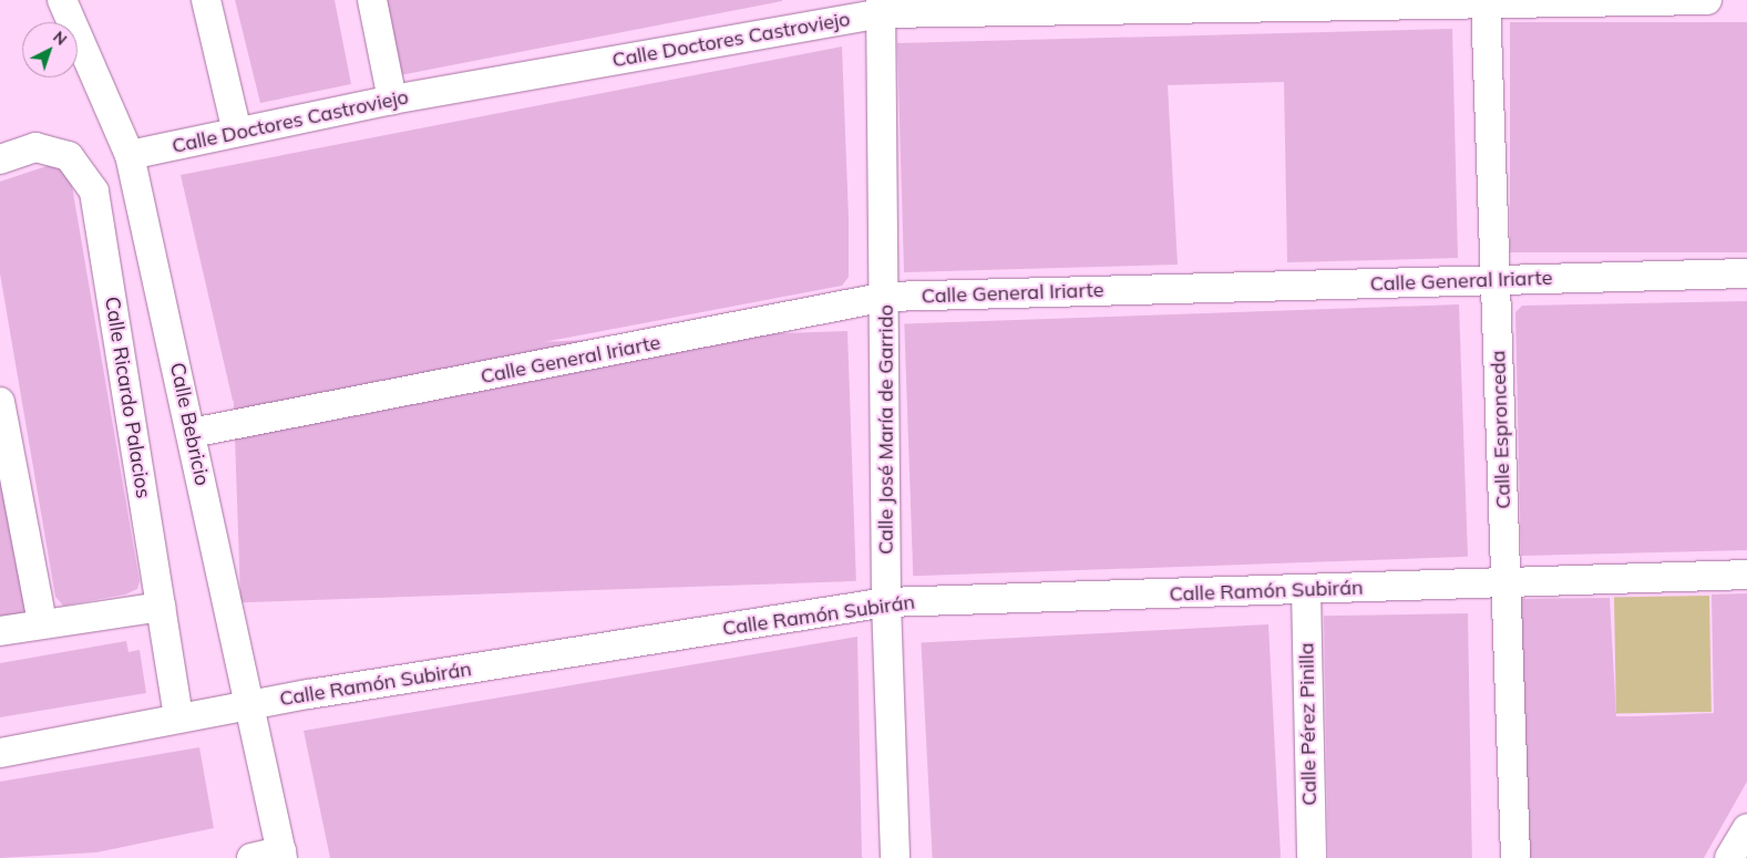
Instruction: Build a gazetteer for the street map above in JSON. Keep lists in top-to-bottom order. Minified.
{"streets":{"street":["Calle Doctores Castroviejo","Calle General Iriarte","Calle Ricardo Palacios","Calle Bebricio","Calle José María de Garrido","Calle Espronceda","Calle Ramón Subirán","Calle Pérez Pinilla"]},"crossings":[["Calle Doctores Castroviejo","Calle Bebricio"],["Calle Doctores Castroviejo","Calle José María de Garrido"],["Calle Doctores Castroviejo","Calle Espronceda"],["Calle General Iriarte","Calle Bebricio"],["Calle General Iriarte","Calle José María de Garrido"],["Calle General Iriarte","Calle Espronceda"],["Calle Ricardo Palacios","Calle Ramón Subirán"],["Calle Bebricio","Calle Ramón Subirán"],["Calle José María de Garrido","Calle Ramón Subirán"],["Calle Espronceda","Calle Ramón Subirán"],["Calle Ramón Subirán","Calle Pérez Pinilla"]],"north":"top right"}
